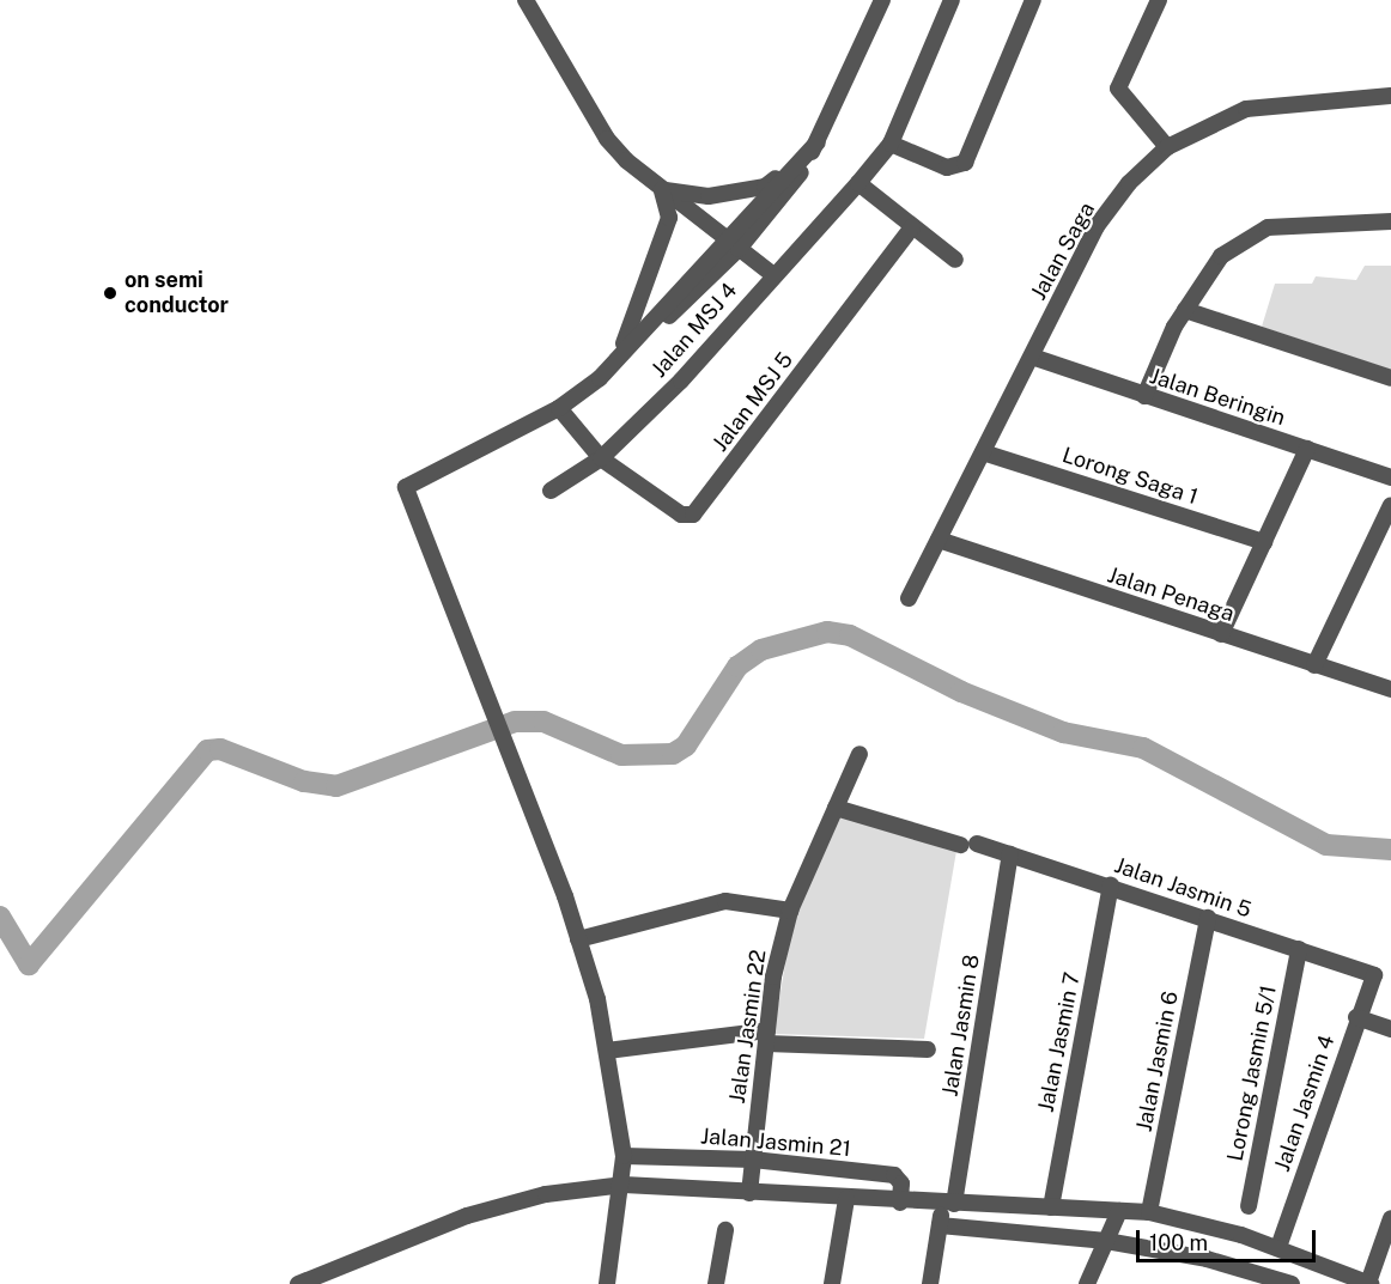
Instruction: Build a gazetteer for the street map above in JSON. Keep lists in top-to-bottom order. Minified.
{"streets":{"street":["Jalan Saga","Jalan MSJ 4","Jalan Beringin","Jalan MSJ 5","Lorong Saga 1","Jalan Penaga","Jalan Jasmin 5","Jalan Jasmin 8","Jalan Jasmin 22","Jalan Jasmin 7","Jalan Jasmin 6","Lorong Jasmin 5/1","Jalan Jasmin 4","Jalan Jasmin 21"]},"crossings":[["Jalan Saga","Jalan Beringin"],["Jalan Saga","Lorong Saga 1"],["Jalan Saga","Jalan Penaga"],["Jalan MSJ 4","Jalan MSJ 5"],["Jalan Jasmin 5","Jalan Jasmin 8"],["Jalan Jasmin 5","Jalan Jasmin 22"],["Jalan Jasmin 5","Jalan Jasmin 7"],["Jalan Jasmin 5","Jalan Jasmin 6"],["Jalan Jasmin 5","Lorong Jasmin 5/1"],["Jalan Jasmin 5","Jalan Jasmin 4"],["Jalan Jasmin 22","Jalan Jasmin 21"]],"places":["on semi conductor"],"scale_bar":"100 m"}
